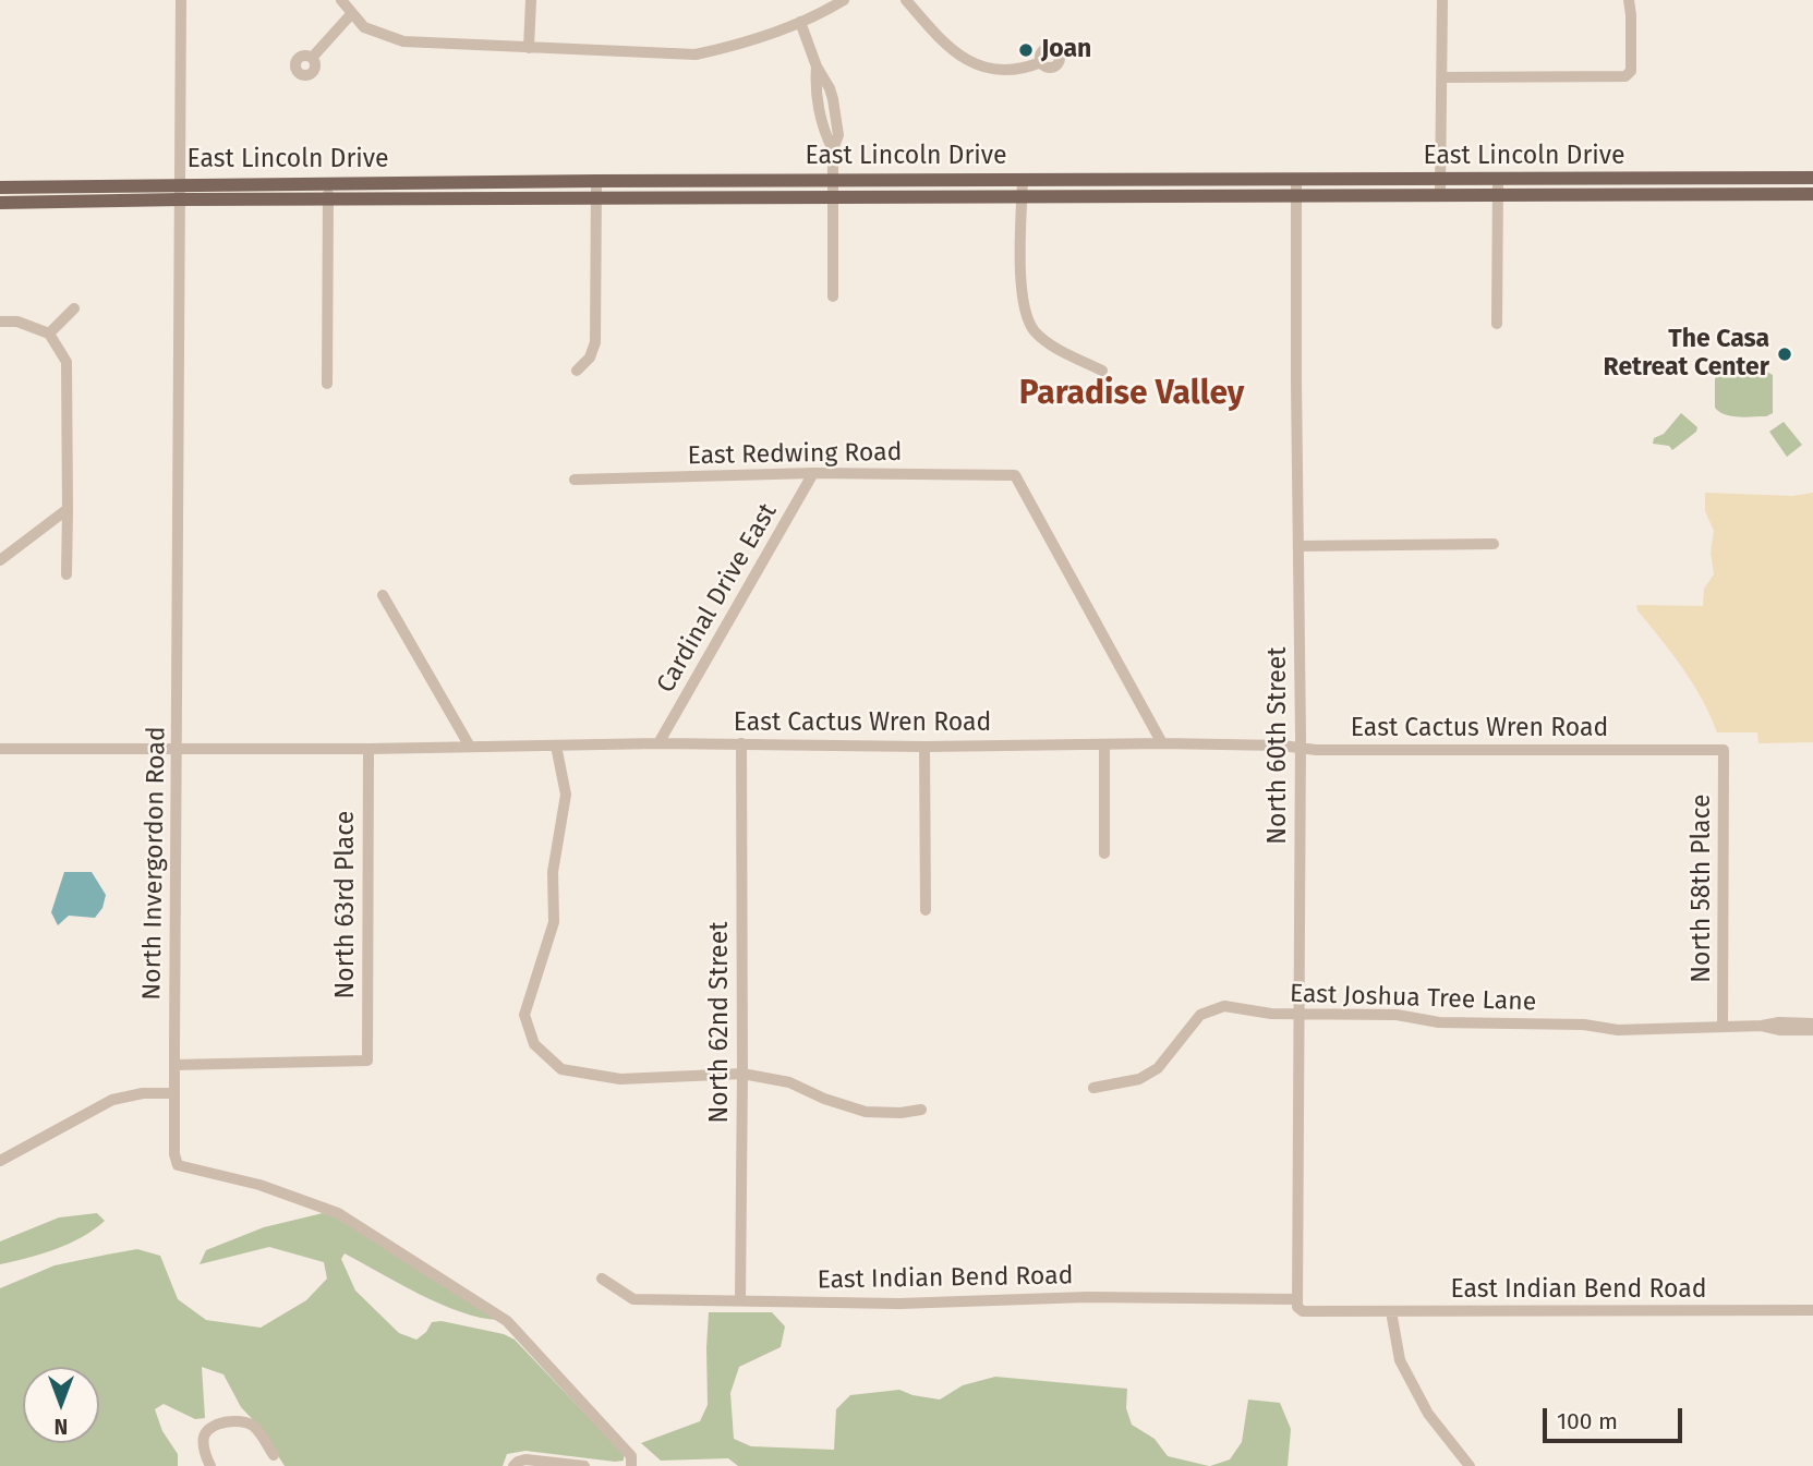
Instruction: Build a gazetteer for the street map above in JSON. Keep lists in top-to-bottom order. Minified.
{"streets":{"main road":["East Lincoln Drive"],"street":["East Redwing Road","Cardinal Drive East","East Cactus Wren Road","North 60th Street","North Invergordon Road","North 58th Place","North 63rd Place","East Joshua Tree Lane","North 62nd Street","East Indian Bend Road"]},"crossings":[["East Lincoln Drive","North 60th Street"],["East Lincoln Drive","North Invergordon Road"],["East Redwing Road","Cardinal Drive East"],["East Redwing Road","East Cactus Wren Road"],["Cardinal Drive East","East Cactus Wren Road"],["East Cactus Wren Road","North 60th Street"],["East Cactus Wren Road","North Invergordon Road"],["East Cactus Wren Road","North 58th Place"],["East Cactus Wren Road","North 63rd Place"],["East Cactus Wren Road","North 62nd Street"],["North 60th Street","East Joshua Tree Lane"],["North 60th Street","East Indian Bend Road"],["North Invergordon Road","North 63rd Place"],["North 58th Place","East Joshua Tree Lane"],["North 62nd Street","East Indian Bend Road"]],"districts":["Paradise Valley"],"places":["Joan","The Casa Retreat Center"],"scale_bar":"100 m","north":"bottom"}
